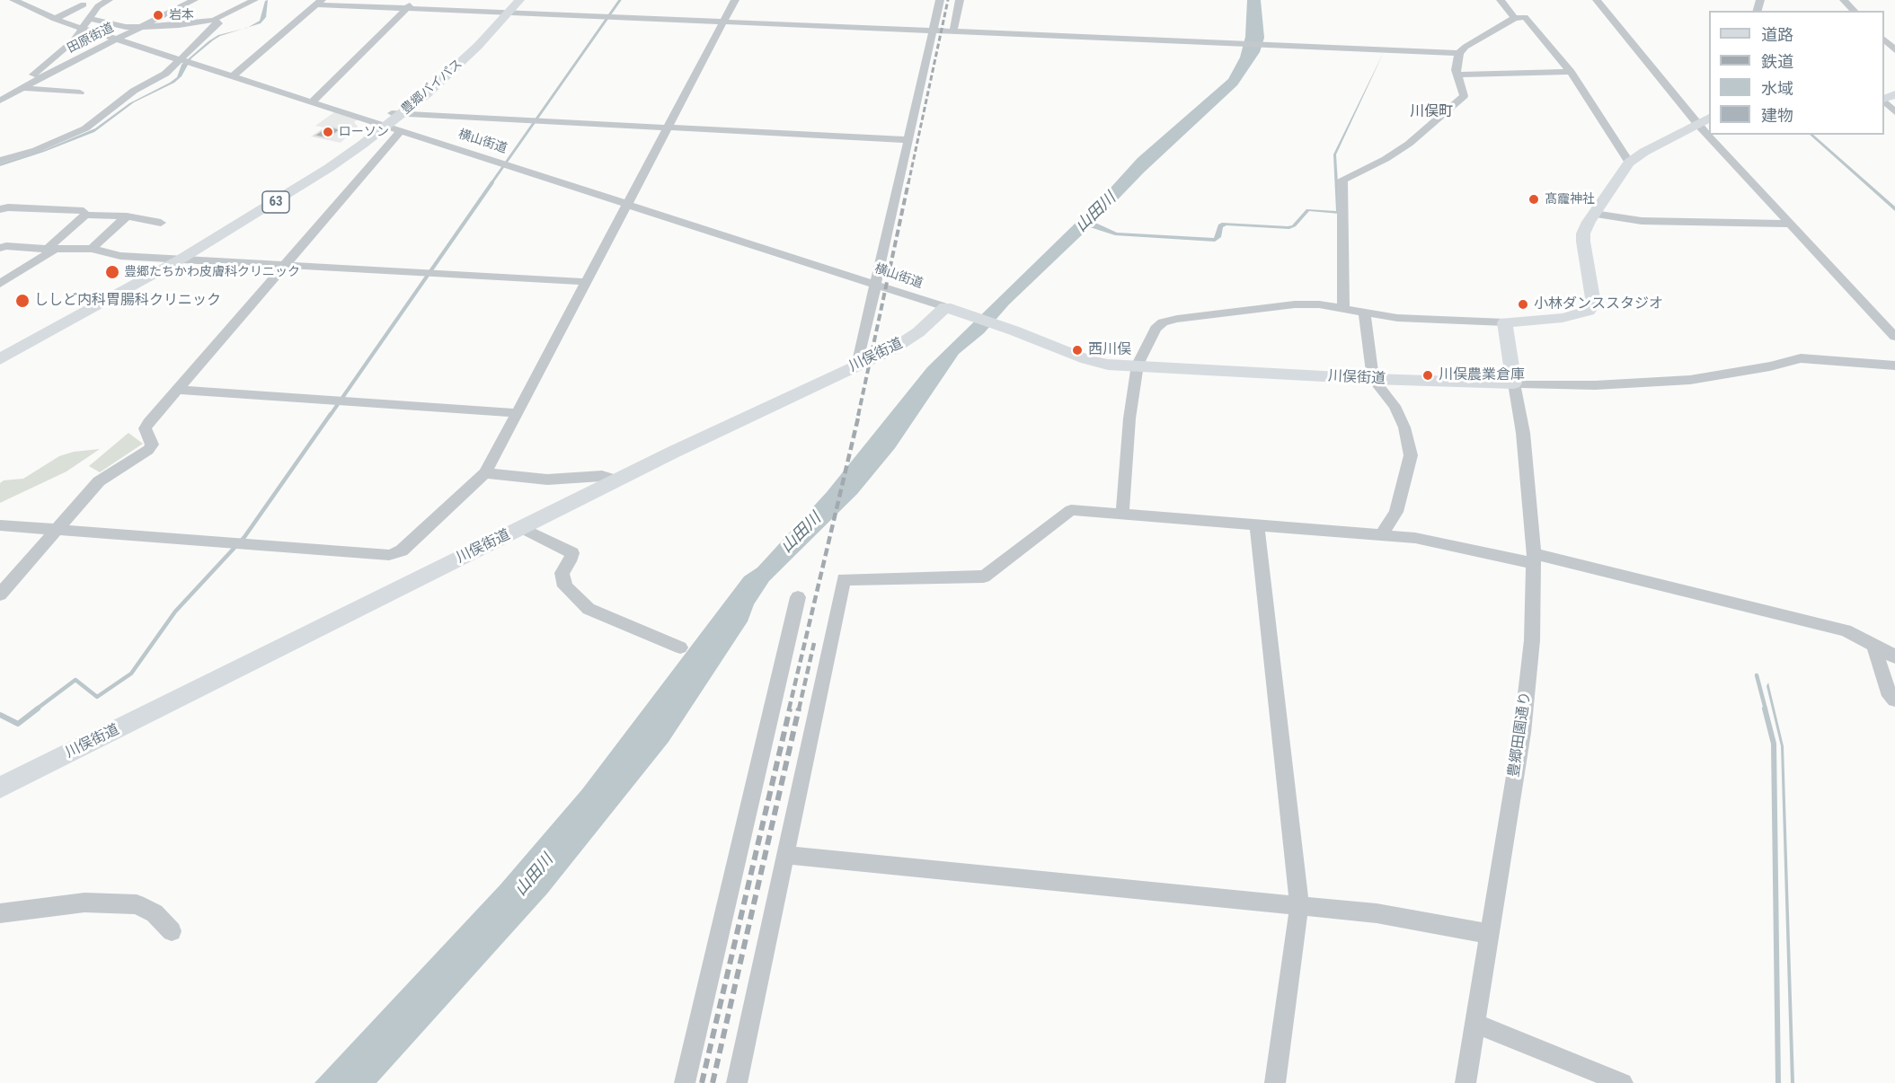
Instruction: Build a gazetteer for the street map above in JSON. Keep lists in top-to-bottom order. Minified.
{"streets":{"main road":["豊郷バイパス","63","川俣街道"],"street":["田原街道","横山街道","豊郷田園通り"]},"crossings":[["田原街道","横山街道"],["豊郷バイパス","横山街道"],["横山街道","川俣街道"],["川俣街道","豊郷田園通り"]],"districts":["川俣町"],"water":["山田川"],"places":["岩本","ローソン","髙靇神社","豊郷たちかわ皮膚科クリニック","ししど内科胃腸科クリニック","小林ダンススタジオ","西川俣","川俣農業倉庫"],"legend":["道路","鉄道","水域","建物"]}
